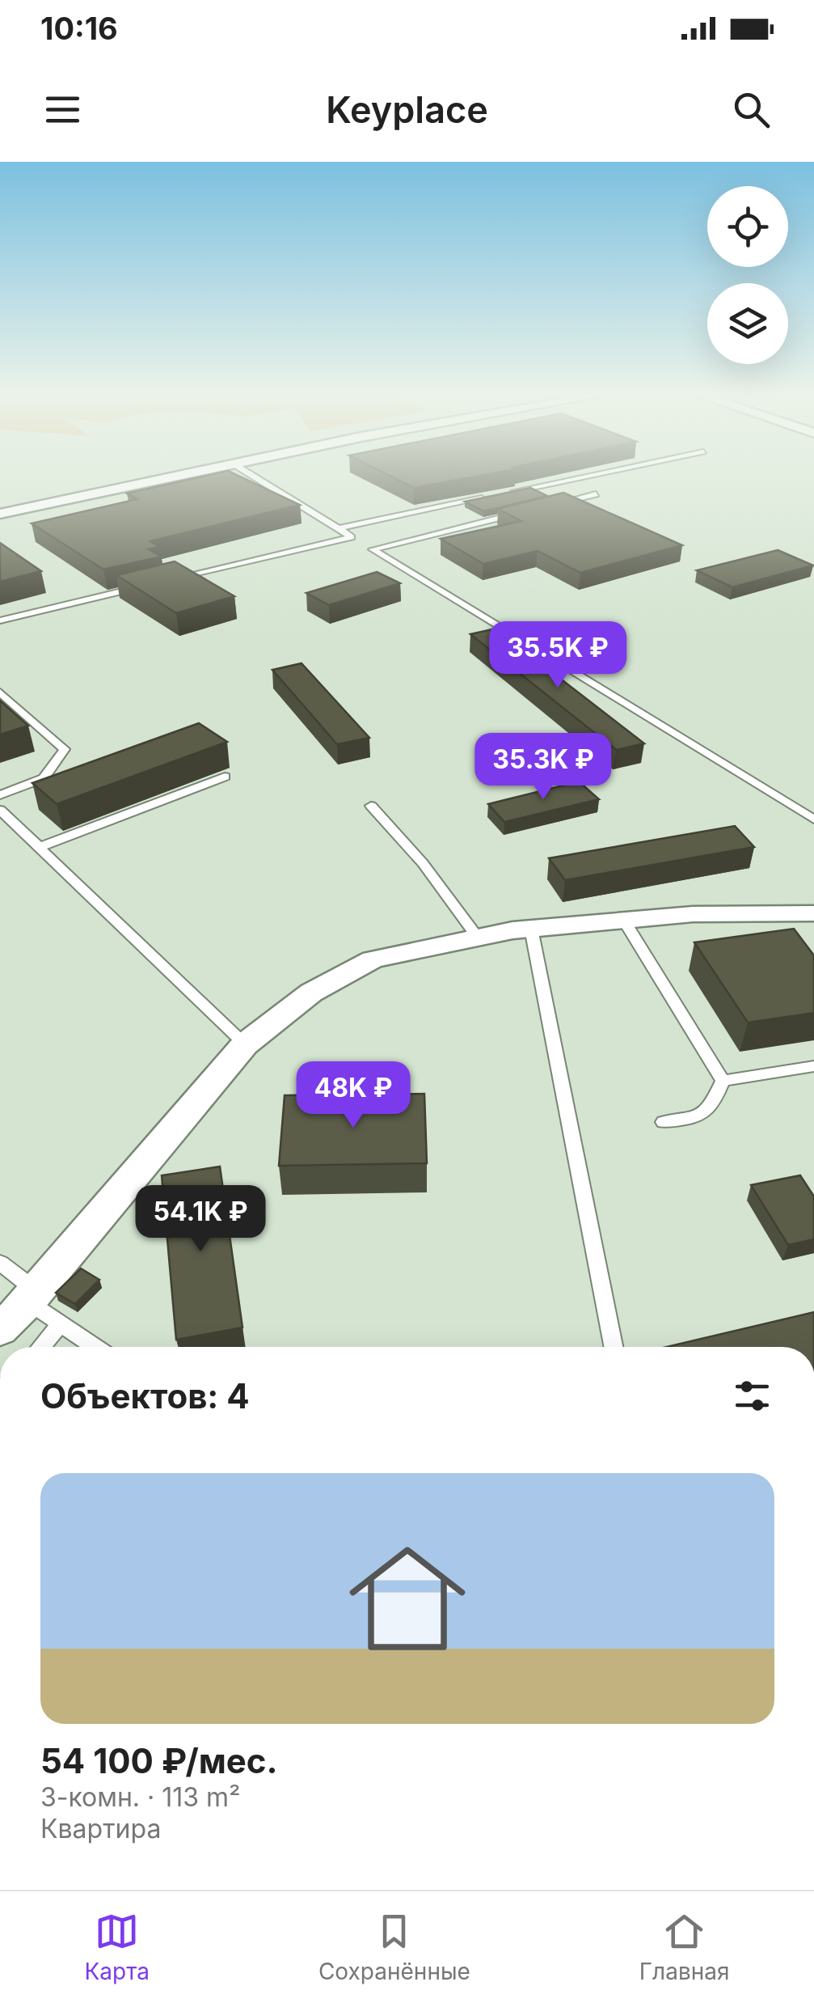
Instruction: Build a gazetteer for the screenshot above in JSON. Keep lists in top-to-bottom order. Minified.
{"page":{"status":"10:16","header":"Keyplace","price":["35.5K ₽","35.3K ₽","48K ₽","54.1K ₽"],"heading":"Объектов: 4","list":[{"name":"54 100 ₽/мес.","note":"3-комн. · 113 m² · Квартира"}],"tabs":["Карта","Сохранённые","Главная"]}}
